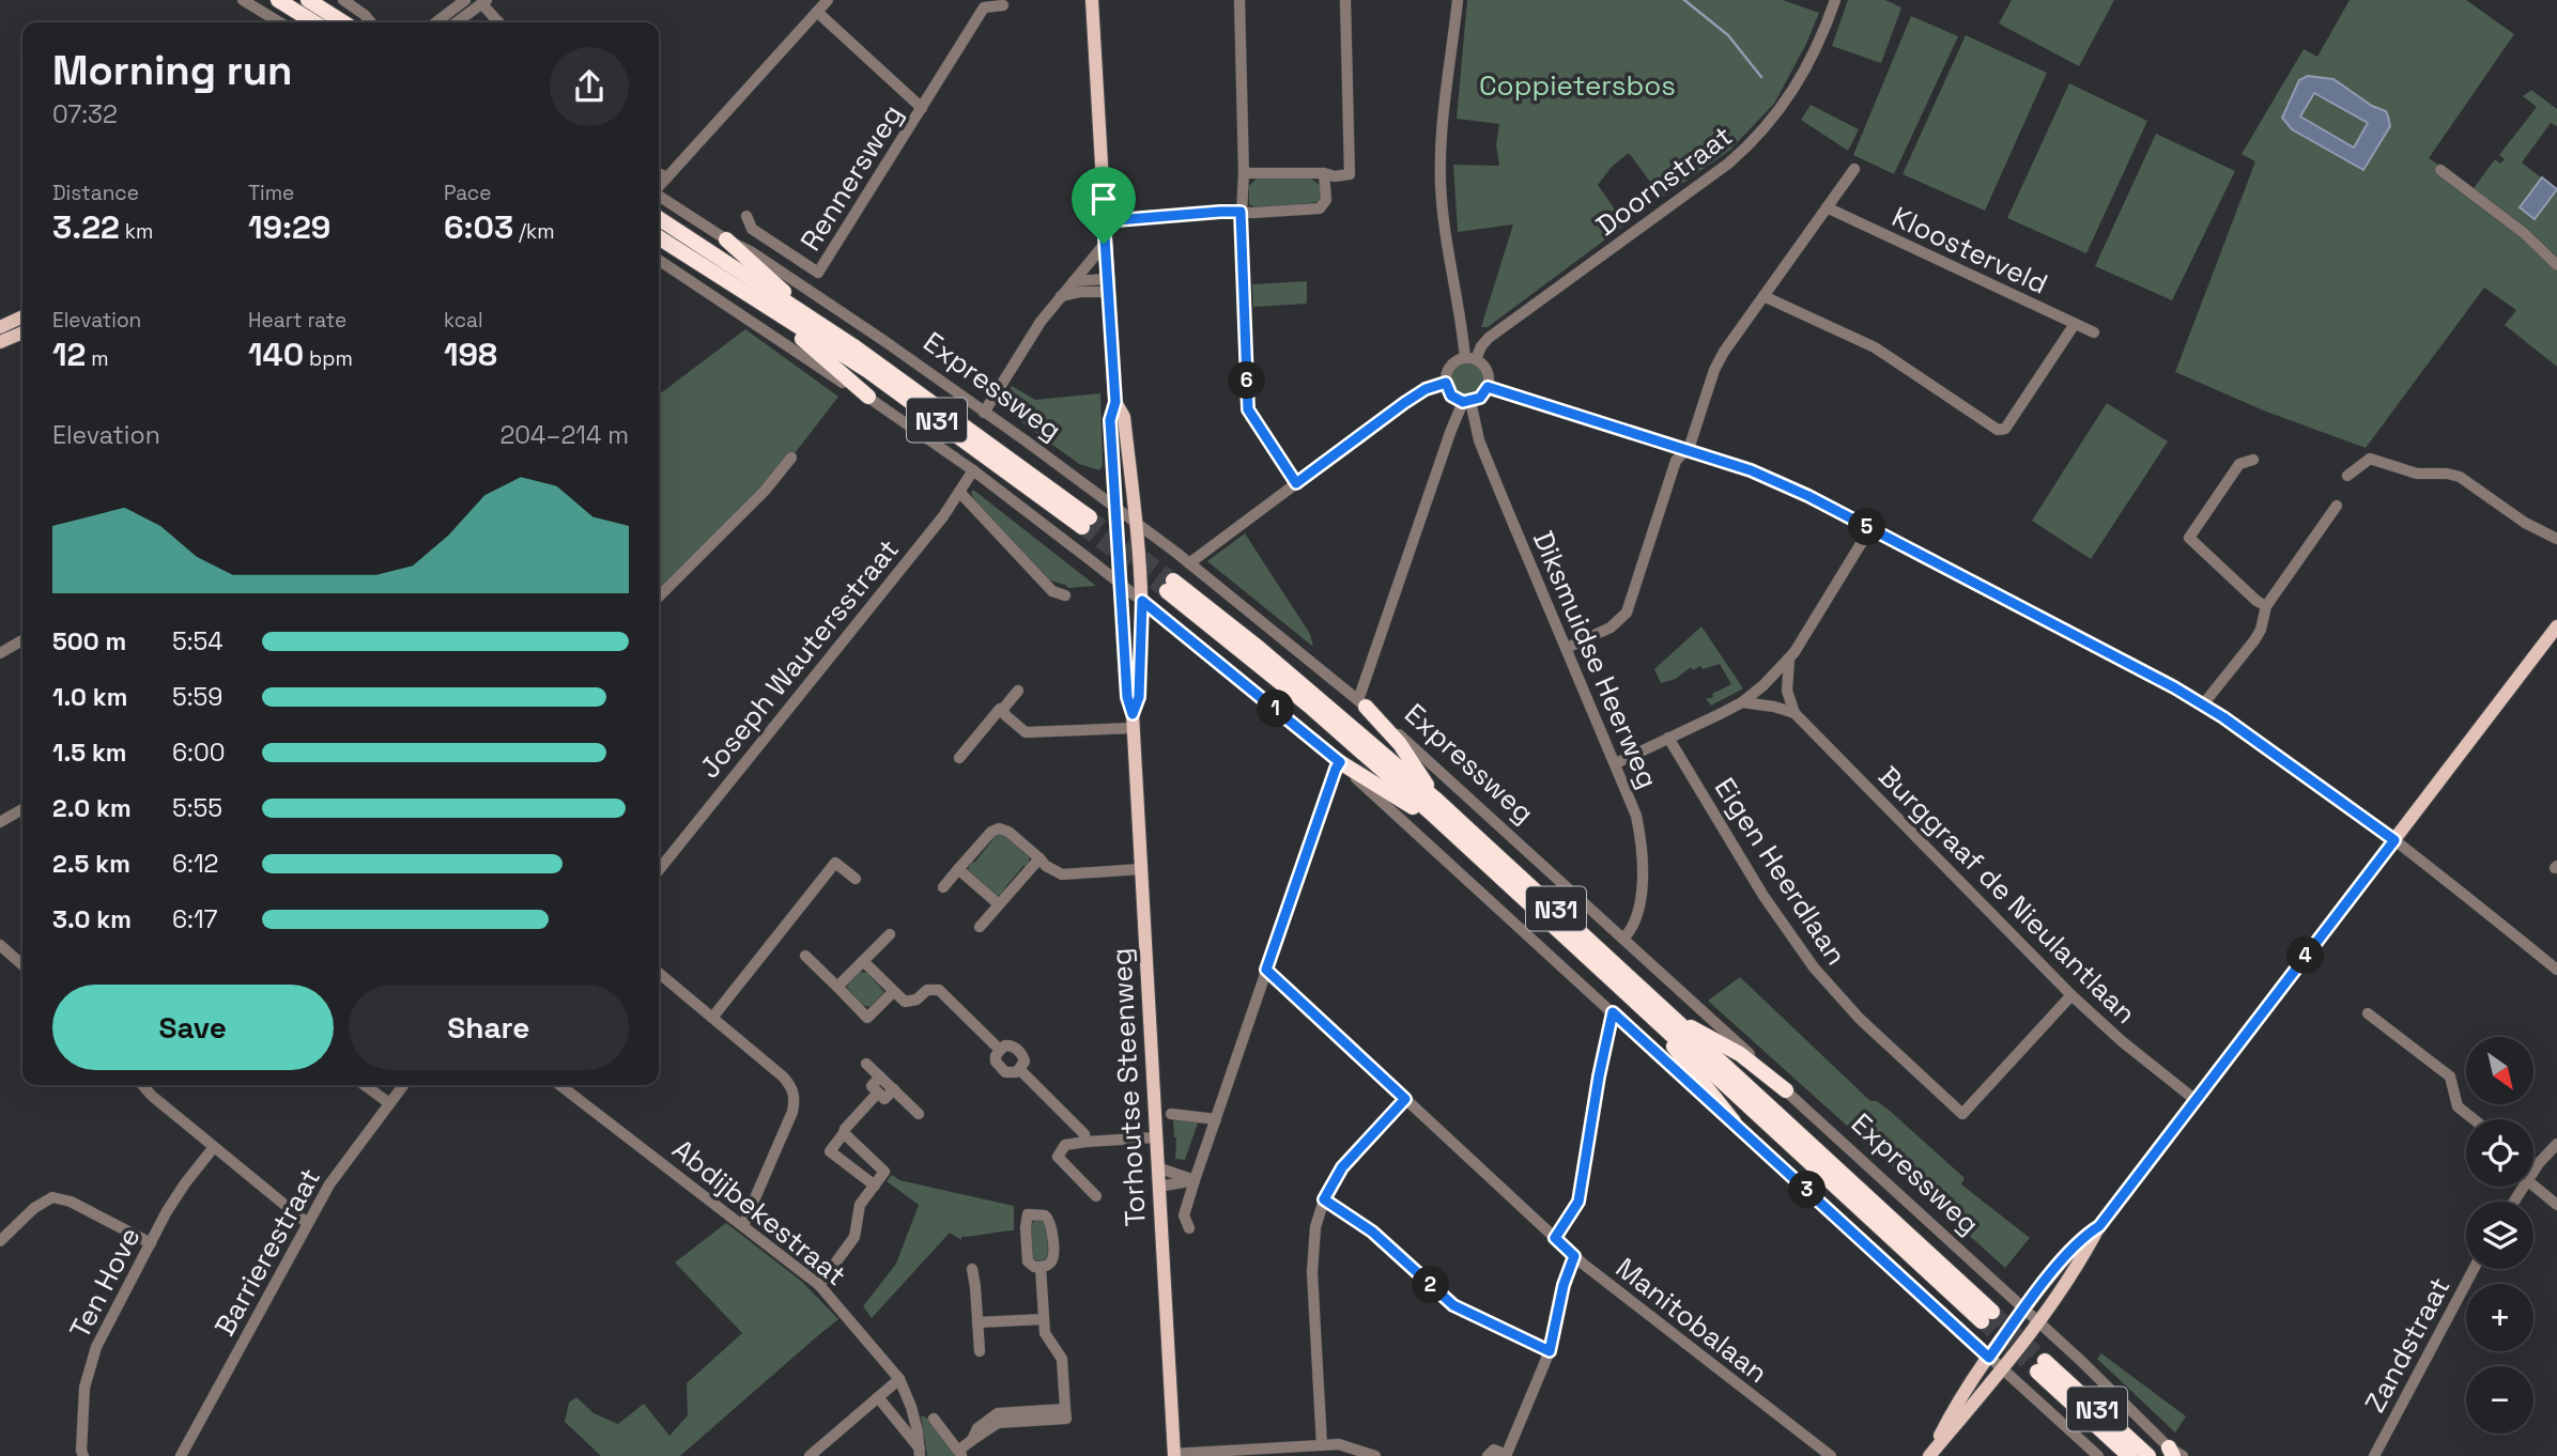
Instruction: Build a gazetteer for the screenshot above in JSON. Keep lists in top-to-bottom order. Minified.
{"streets":{"highway":["Expressweg","N31"],"main road":["Torhoutse Steenweg"],"street":["Rennersweg","Doornstraat","Kloosterveld","Joseph Wautersstraat","Diksmuidse Heerweg","Eigen Heerdlaan","Burggraaf de Nieulantlaan","Abdijbekestraat","Barrierestraat","Ten Hove","Manitobalaan","Zandstraat"]},"crossings":[["Doornstraat","Diksmuidse Heerweg"],["Expressweg","Diksmuidse Heerweg"],["Expressweg","Torhoutse Steenweg"],["Eigen Heerdlaan","Burggraaf de Nieulantlaan"]],"parks":["Coppietersbos"],"north":"bottom right","page":{"heading":["Morning run","07:32"],"stats":[["Distance","3.22 km"],["Time","19:29"],["Pace","6:03 /km"],["Elevation","12 m"],["Heart rate","140 bpm"],["kcal","198"]],"pins":["6","5","1","4","3","2"],"chart":["Elevation","204–214 m"],"list":[{"name":"500 m","note":"5:54"},{"name":"1.0 km","note":"5:59"},{"name":"1.5 km","note":"6:00"},{"name":"2.0 km","note":"5:55"},{"name":"2.5 km","note":"6:12"},{"name":"3.0 km","note":"6:17"}],"buttons":["Save","Share"],"map_buttons":["+","−"]}}
